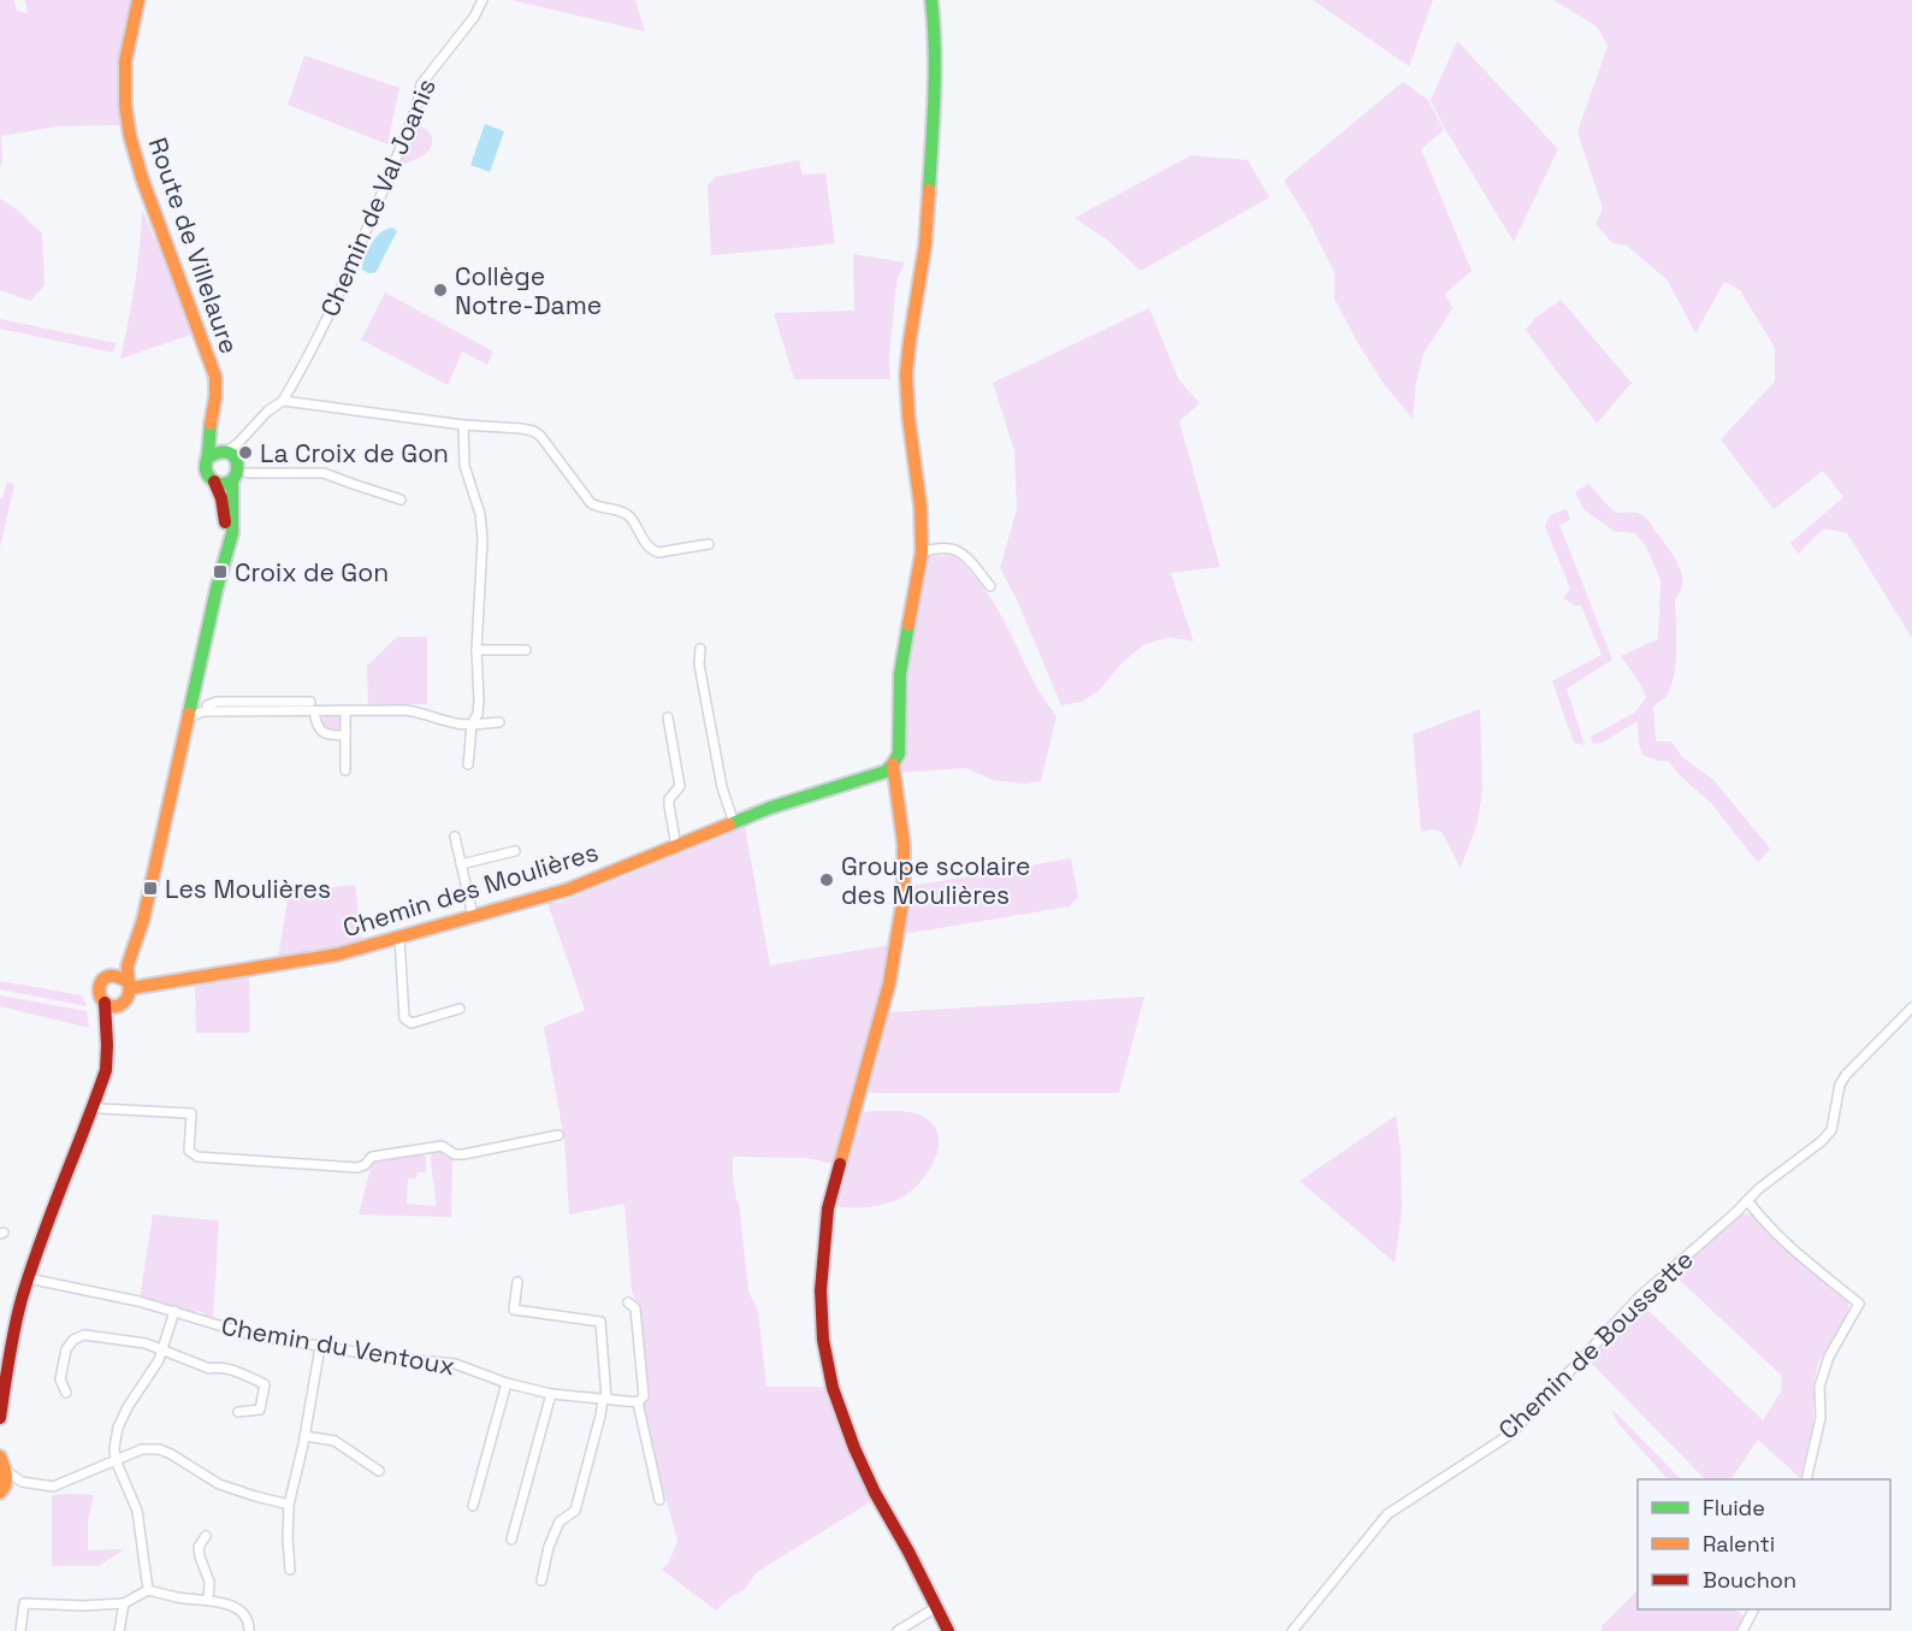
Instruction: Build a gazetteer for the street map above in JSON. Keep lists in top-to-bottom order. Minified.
{"streets":{"street":["Chemin de Val Joanis","Route de Villelaure","Chemin des Moulières","Chemin de Boussette","Chemin du Ventoux"]},"places":{"other":["Collège Notre-Dame","La Croix de Gon","Groupe scolaire des Moulières"],"transit":["Croix de Gon","Les Moulières"]},"legend":["Fluide","Ralenti","Bouchon"]}
